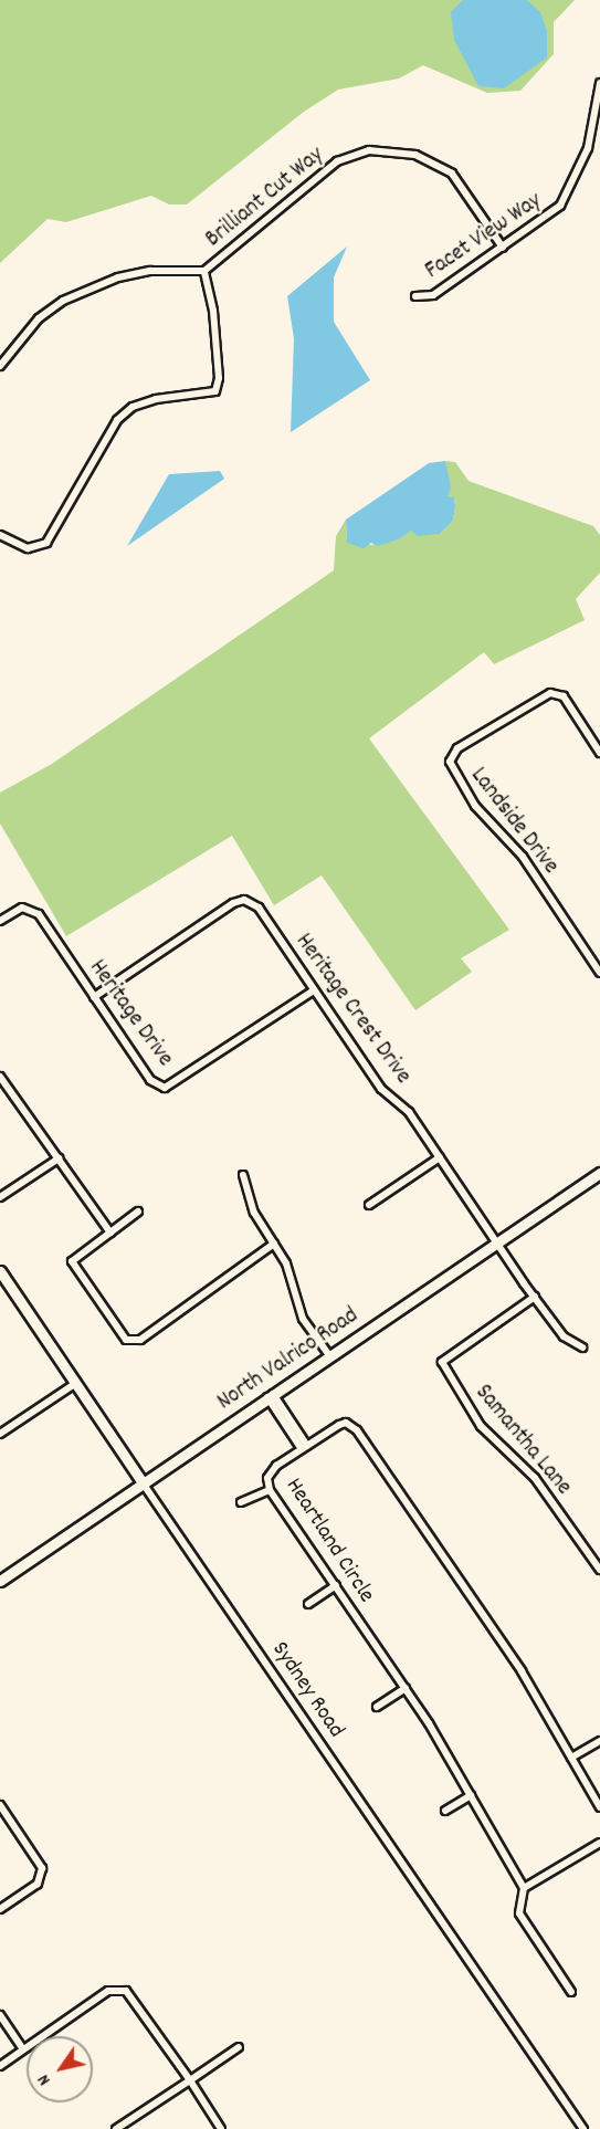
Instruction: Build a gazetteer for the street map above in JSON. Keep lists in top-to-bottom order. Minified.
{"streets":{"street":["Brilliant Cut Way","Facet View Way","Landside Drive","Heritage Crest Drive","Heritage Drive","North Valrico Road","Samantha Lane","Heartland Circle","Sydney Road"]},"crossings":[["Brilliant Cut Way","Facet View Way"],["Heritage Crest Drive","Heritage Drive"],["Heritage Crest Drive","North Valrico Road"],["Heritage Crest Drive","Samantha Lane"],["North Valrico Road","Sydney Road"]],"north":"bottom left"}
